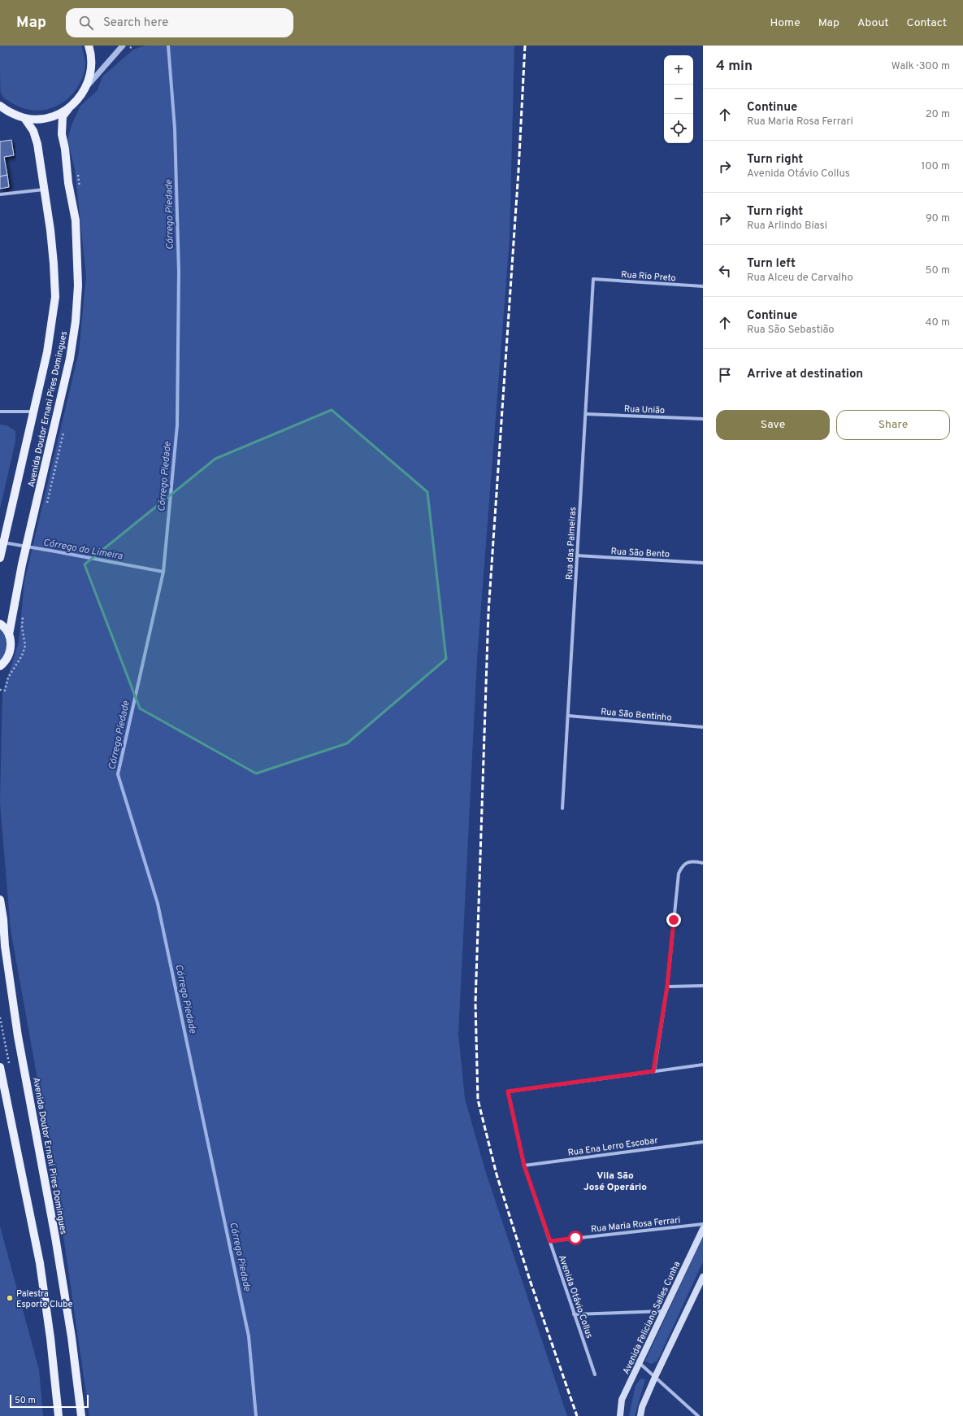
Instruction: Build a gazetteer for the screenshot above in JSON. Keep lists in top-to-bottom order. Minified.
{"streets":{"main road":["Avenida Doutor Ernani Pires Domingues","Avenida Feliciano Salles Cunha"],"street":["Rua Rio Preto","Rua União","Rua das Palmeiras","Rua São Bento","Rua São Bentinho","Rua Ena Lerro Escobar","Rua Maria Rosa Ferrari","Avenida Otávio Collus"]},"crossings":[["Rua Rio Preto","Rua das Palmeiras"],["Rua União","Rua das Palmeiras"],["Rua das Palmeiras","Rua São Bento"],["Rua das Palmeiras","Rua São Bentinho"],["Rua Ena Lerro Escobar","Avenida Otávio Collus"],["Rua Maria Rosa Ferrari","Avenida Otávio Collus"]],"districts":["Vila São José Operário"],"water":["Córrego Piedade","Córrego do Limeira"],"places":["Palestra Esporte Clube"],"scale_bar":"50 m","page":{"header":"Map","search":"Search here","nav":["Home","Map","About","Contact"],"heading":["4 min","Walk · 300 m"],"map_buttons":["+","−"],"list":[["Continue","Rua Maria Rosa Ferrari","20 m"],["Turn right","Avenida Otávio Collus","100 m"],["Turn right","Rua Arlindo Biasi","90 m"],["Turn left","Rua Alceu de Carvalho","50 m"],["Continue","Rua São Sebastião","40 m"],"Arrive at destination"],"buttons":["Save","Share"],"scale":"50 m"}}
